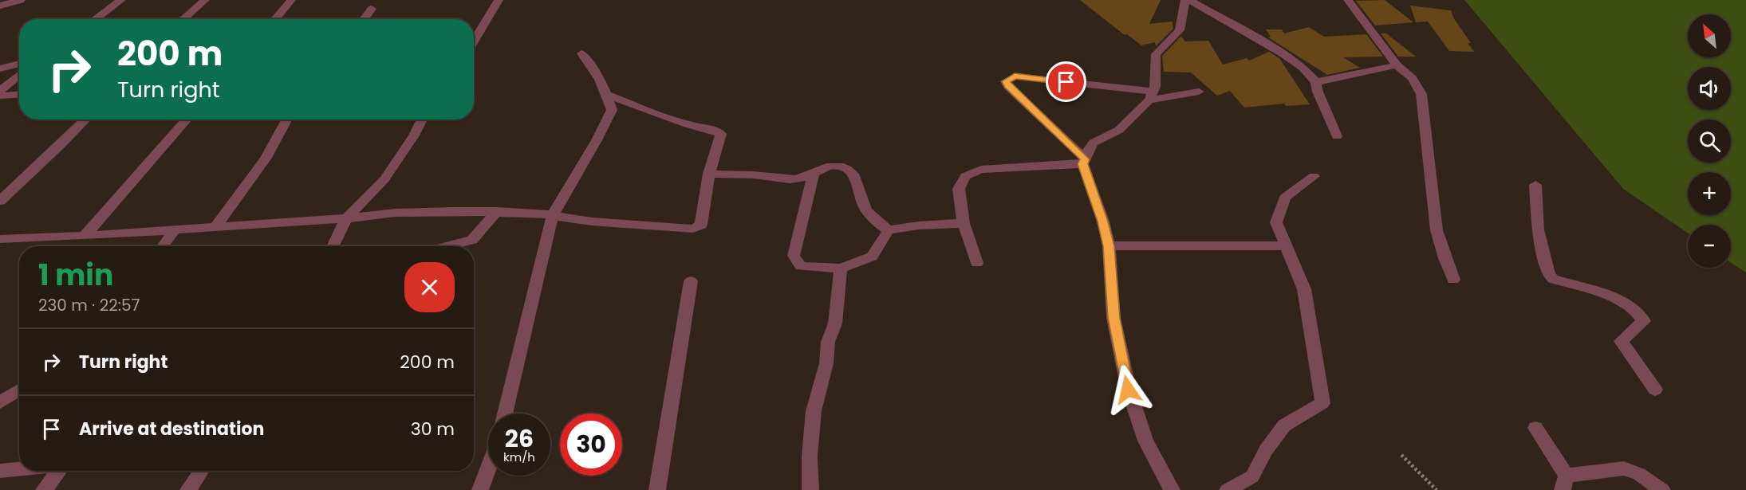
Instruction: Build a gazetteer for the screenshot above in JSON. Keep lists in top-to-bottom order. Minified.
{"north":"top left","page":{"map_buttons":["+","−"],"turn":["200 m","Turn right"],"heading":["1 min","230 m · 22:57"],"list":[{"name":"Turn right","value":"200 m"},{"name":"Arrive at destination","value":"30 m"}],"speed":"26 km/h","limit":"30"}}
